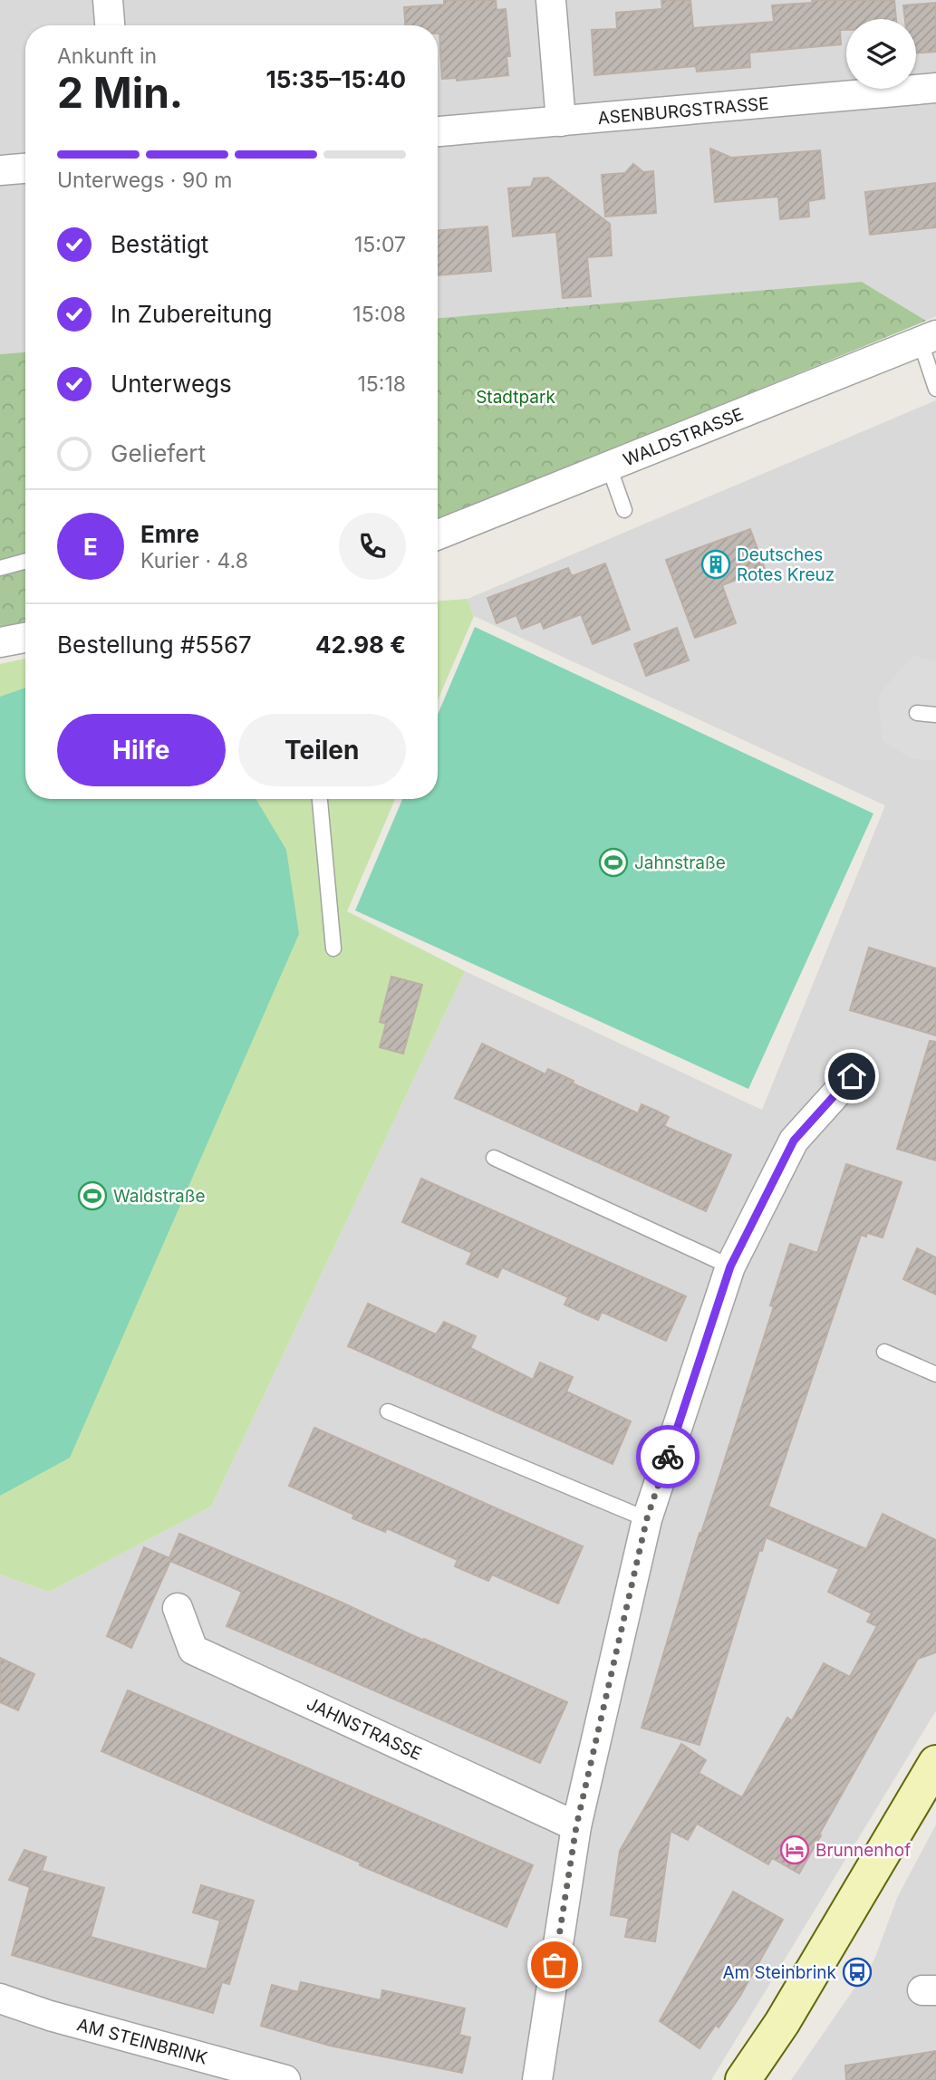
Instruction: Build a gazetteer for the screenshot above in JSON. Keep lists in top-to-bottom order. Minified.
{"streets":{"street":["ASENBURGSTRASSE","WALDSTRASSE","JAHNSTRASSE","AM STEINBRINK"]},"parks":["Stadtpark"],"places":{"building":["Deutsches Rotes Kreuz"],"sports":["Jahnstraße","Waldstraße"],"hotel":["Brunnenhof"],"bus stop":["Am Steinbrink"]},"page":{"heading":["2 Min.","Ankunft in","15:35–15:40"],"panel":["Emre","Kurier · 4.8","Bestellung #5567","42.98 €"],"bar":"Unterwegs · 90 m","list":[["Bestätigt","15:07"],["In Zubereitung","15:08"],["Unterwegs","15:18"],"Geliefert"],"round":"E","buttons":["Hilfe","Teilen"]}}
